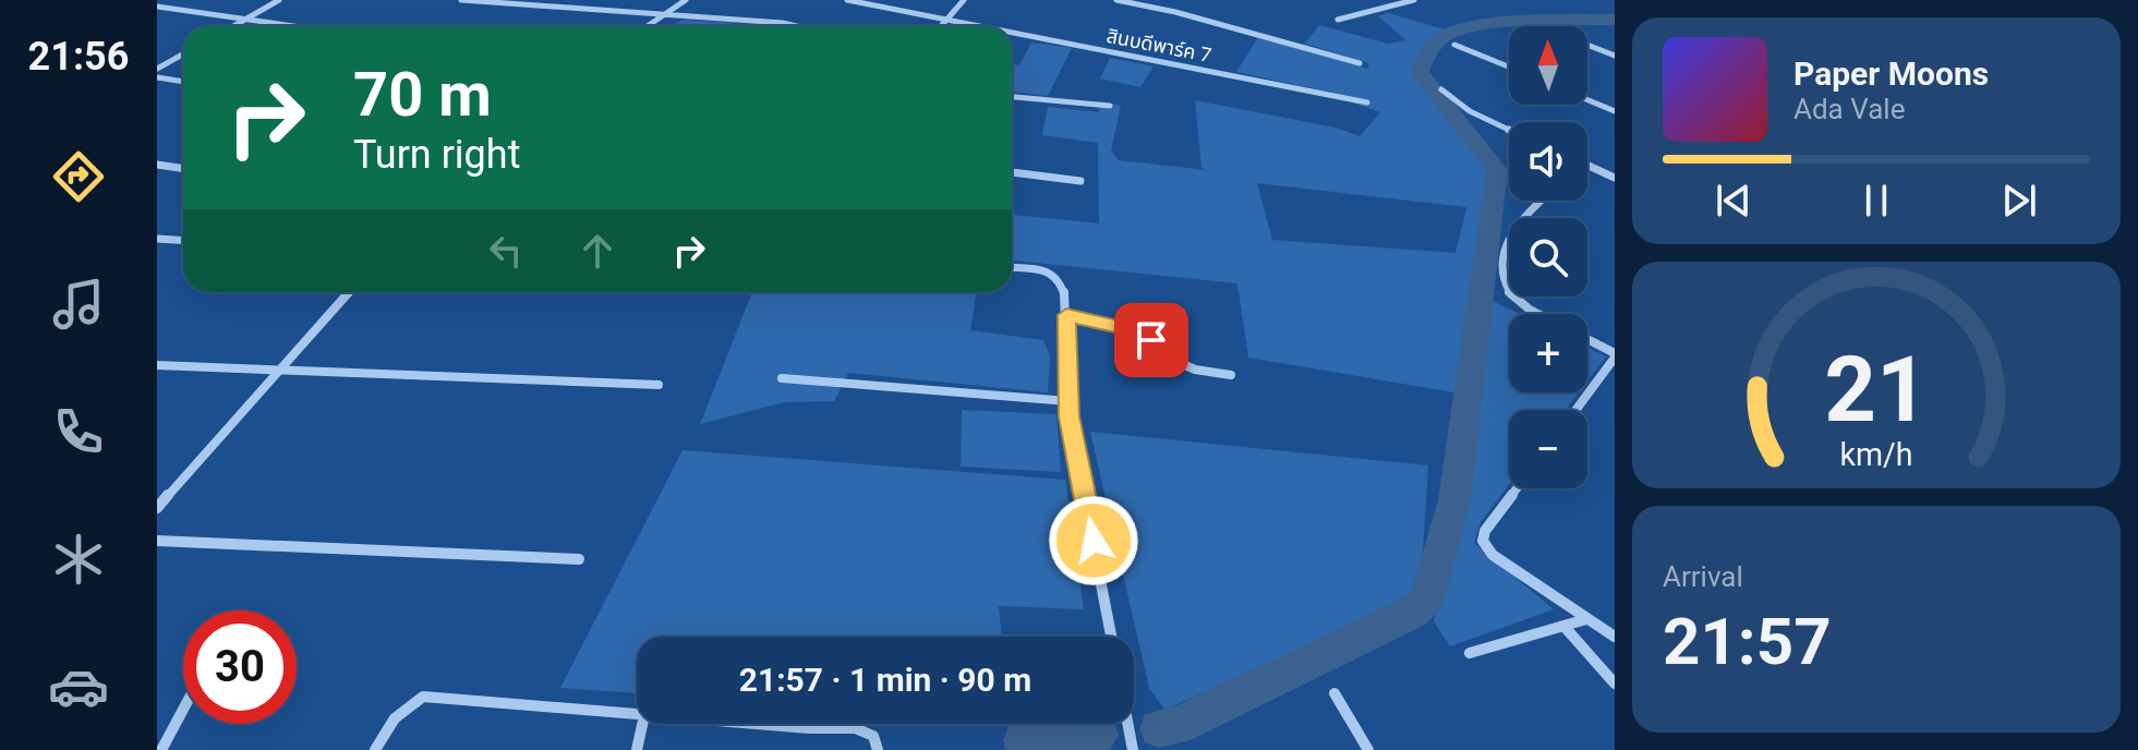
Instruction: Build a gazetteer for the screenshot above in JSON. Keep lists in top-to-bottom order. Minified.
{"streets":{"street":["สินบดีพาร์ค 7"]},"north":"top","page":{"tabs":"21:56","map_buttons":["+","−"],"turn":["70 m","Turn right"],"song":["Paper Moons","Ada Vale"],"tile":["Arrival","21:57"],"limit":"30","trip":"21:57 · 1 min · 90 m","gauge":["21","km/h"]}}
